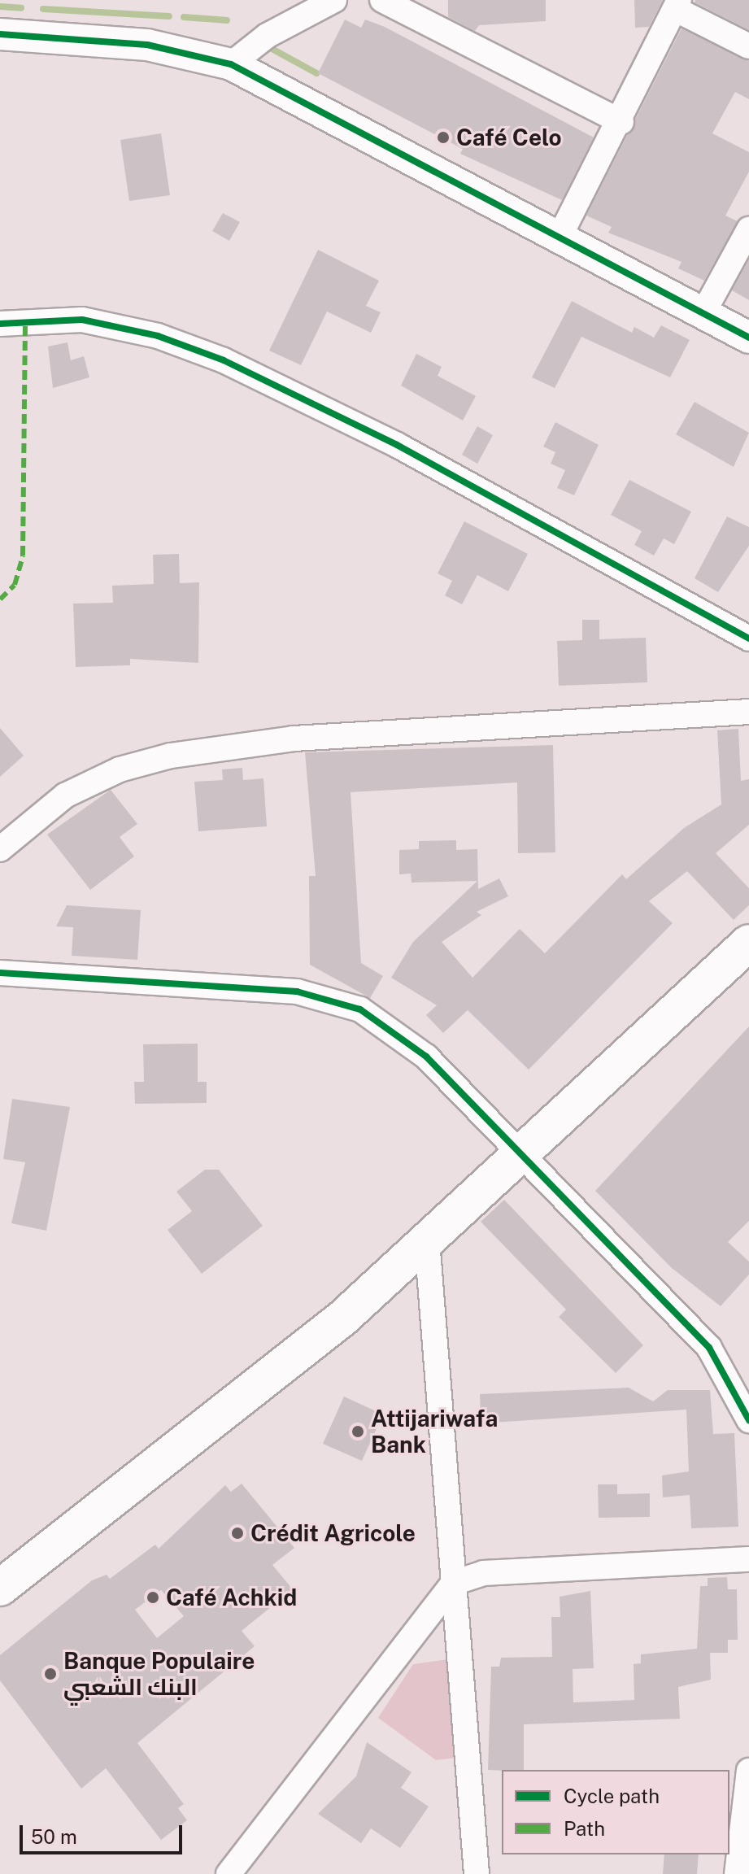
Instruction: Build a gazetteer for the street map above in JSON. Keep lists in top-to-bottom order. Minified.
{"places":["Café Celo","Attijariwafa Bank","Crédit Agricole","Café Achkid","Banque Populaire البنك الشعبي"],"legend":["Cycle path","Path"],"scale_bar":"50 m"}
